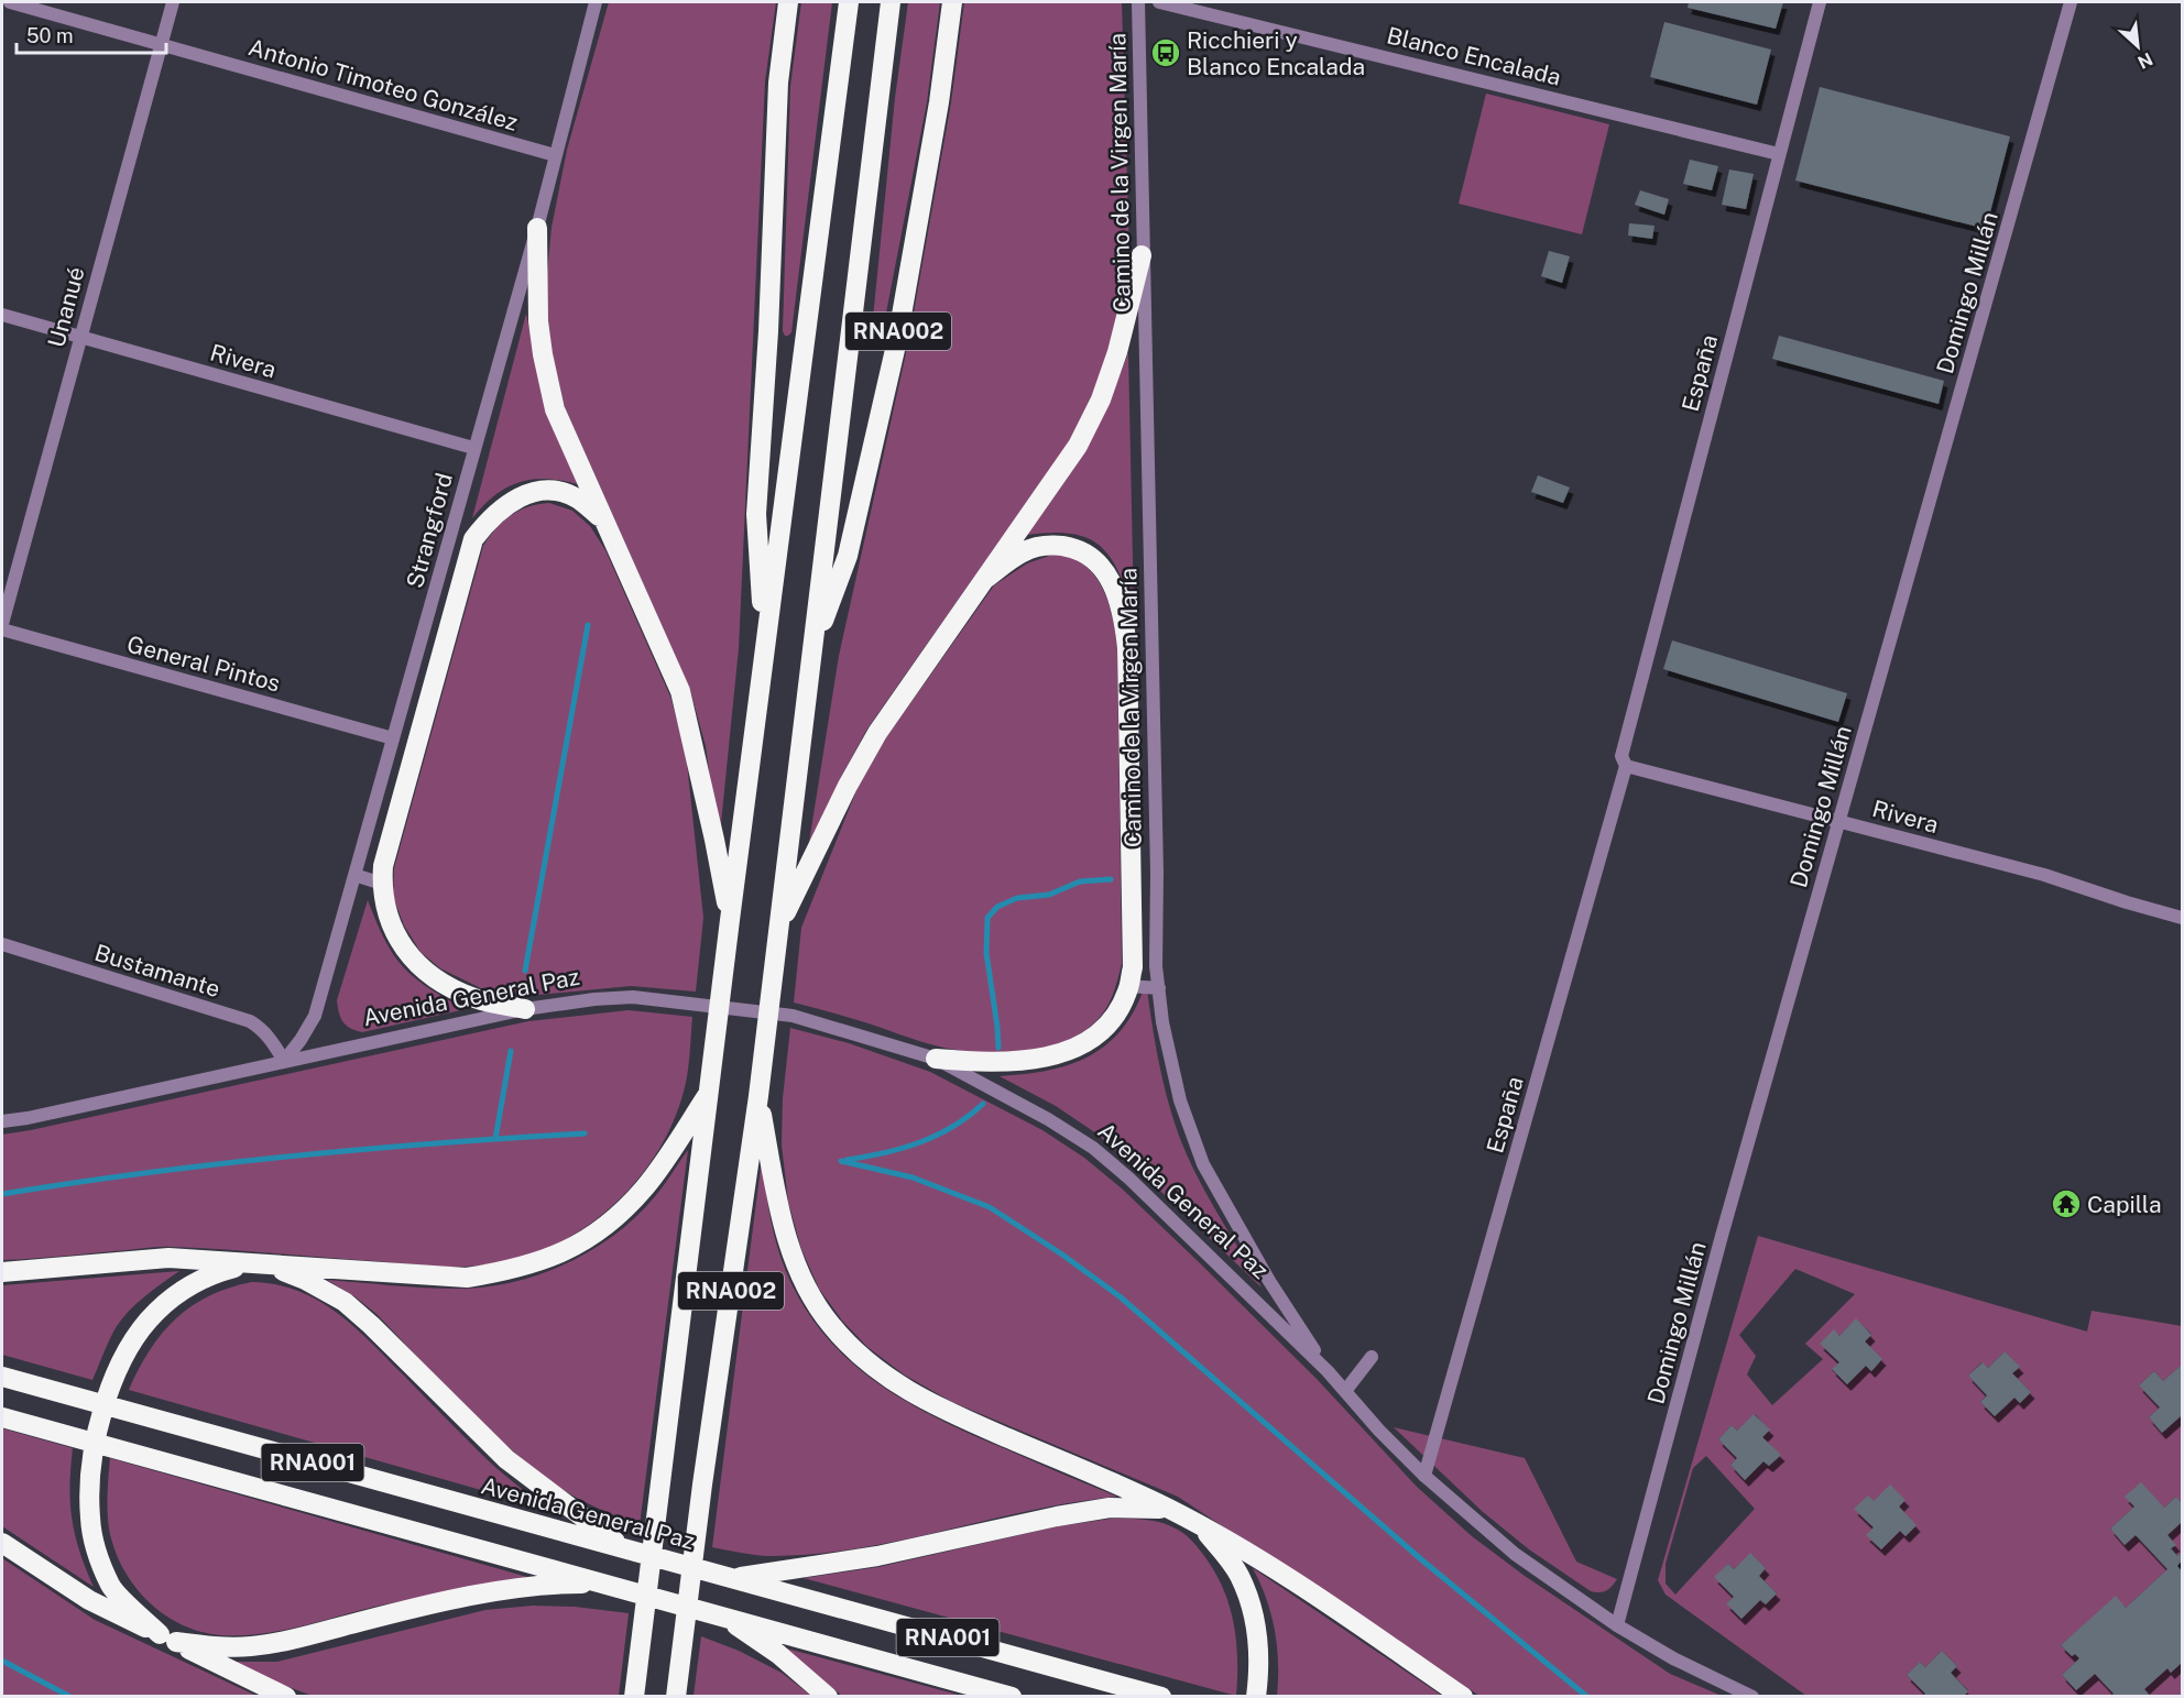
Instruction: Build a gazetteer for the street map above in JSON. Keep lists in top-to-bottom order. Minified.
{"streets":{"highway":["RNA002","Avenida General Paz","RNA001"],"street":["Blanco Encalada","Antonio Timoteo González","Camino de la Virgen María","Domingo Millán","Unanué","Rivera","España","Strangford","General Pintos","Bustamante"]},"crossings":[["Blanco Encalada","España"],["Antonio Timoteo González","Unanué"],["Antonio Timoteo González","Strangford"],["Camino de la Virgen María","Avenida General Paz"],["Domingo Millán","Rivera"],["Domingo Millán","Avenida General Paz"],["Unanué","Rivera"],["Rivera","España"],["Rivera","Strangford"],["España","Avenida General Paz"],["Strangford","General Pintos"],["Strangford","Bustamante"],["Strangford","Avenida General Paz"],["Bustamante","Avenida General Paz"]],"places":{"bus stop":["Ricchieri y Blanco Encalada"],"temple":["Capilla"]},"scale_bar":"50 m","north":"bottom right"}
